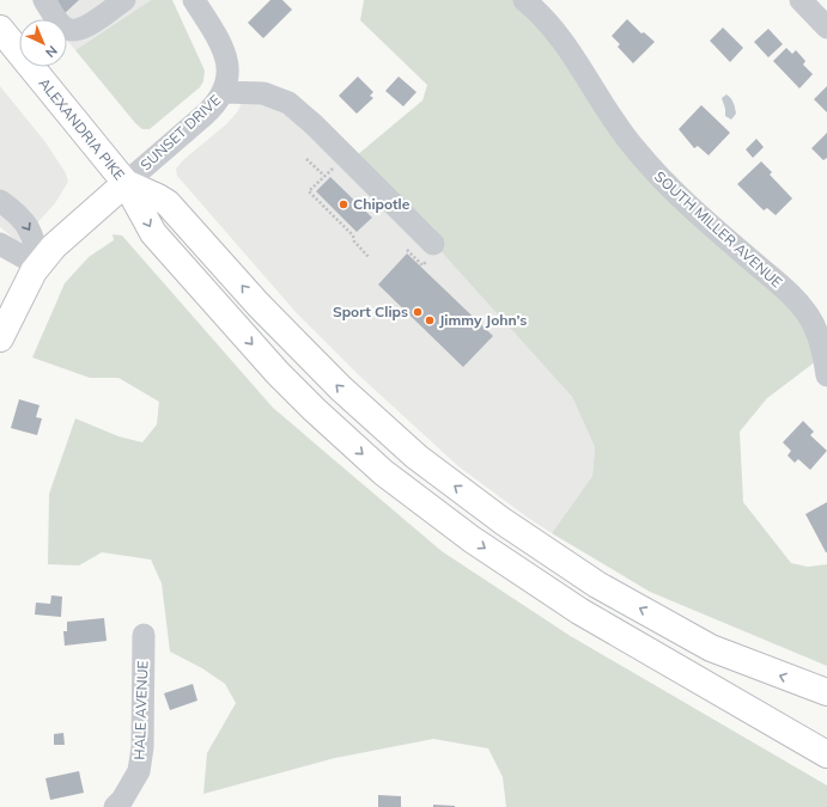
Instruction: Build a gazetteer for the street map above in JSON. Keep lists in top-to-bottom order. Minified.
{"streets":{"main road":["ALEXANDRIA PIKE"],"street":["SUNSET DRIVE","SOUTH MILLER AVENUE","HALE AVENUE"]},"crossings":[["ALEXANDRIA PIKE","SUNSET DRIVE"]],"places":["Chipotle","Sport Clips","Jimmy John’s"],"north":"bottom right"}
